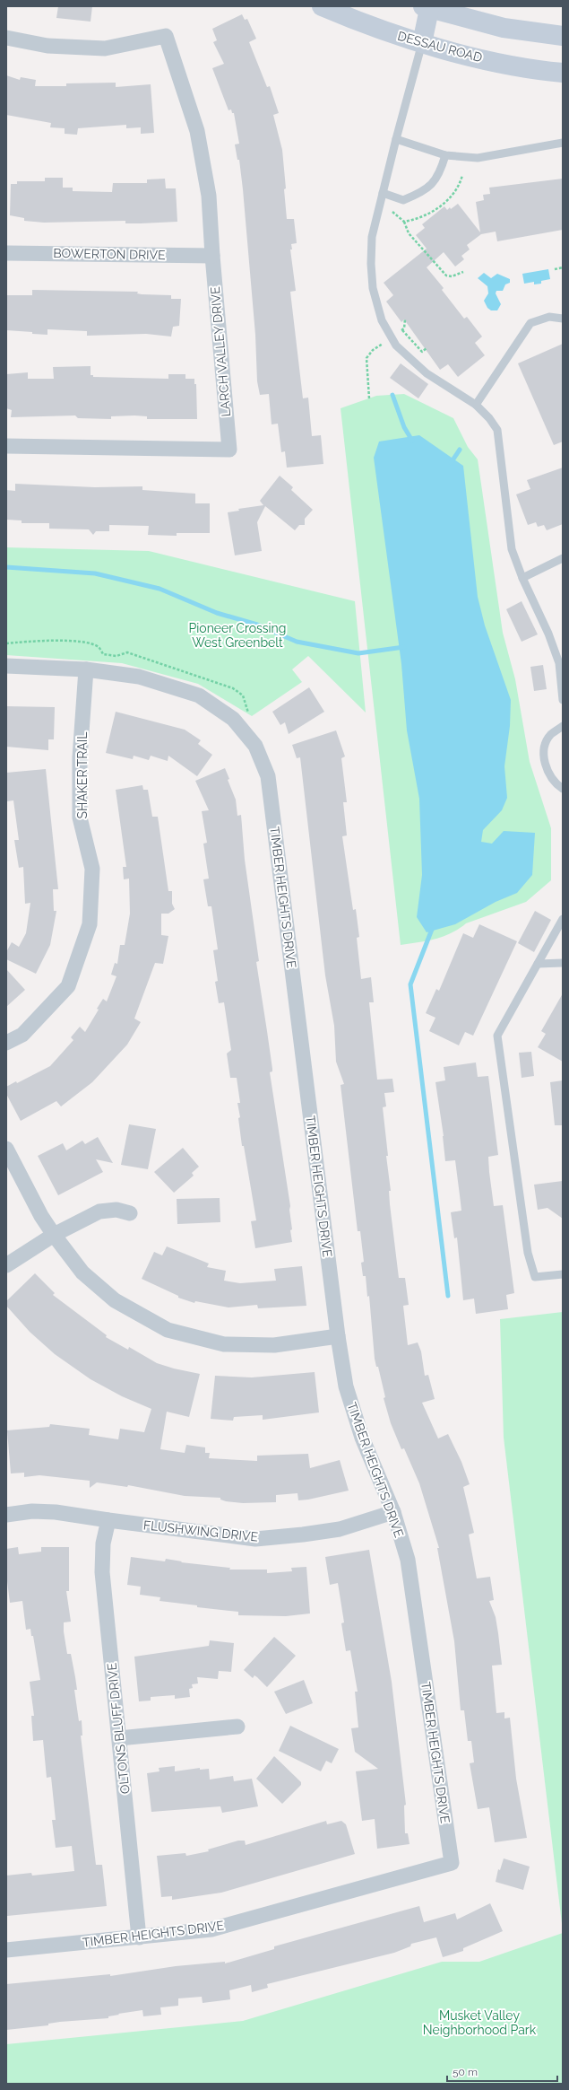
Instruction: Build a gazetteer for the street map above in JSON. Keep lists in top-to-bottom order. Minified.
{"streets":{"main road":["DESSAU ROAD"],"street":["BOWERTON DRIVE","LARCH VALLEY DRIVE","SHAKER TRAIL","TIMBER HEIGHTS DRIVE","FLUSHWING DRIVE","OLTONS BLUFF DRIVE"]},"crossings":[["BOWERTON DRIVE","LARCH VALLEY DRIVE"],["SHAKER TRAIL","TIMBER HEIGHTS DRIVE"],["TIMBER HEIGHTS DRIVE","FLUSHWING DRIVE"],["TIMBER HEIGHTS DRIVE","OLTONS BLUFF DRIVE"],["FLUSHWING DRIVE","OLTONS BLUFF DRIVE"]],"parks":["Pioneer Crossing West Greenbelt","Musket Valley Neighborhood Park"],"scale_bar":"50 m"}
